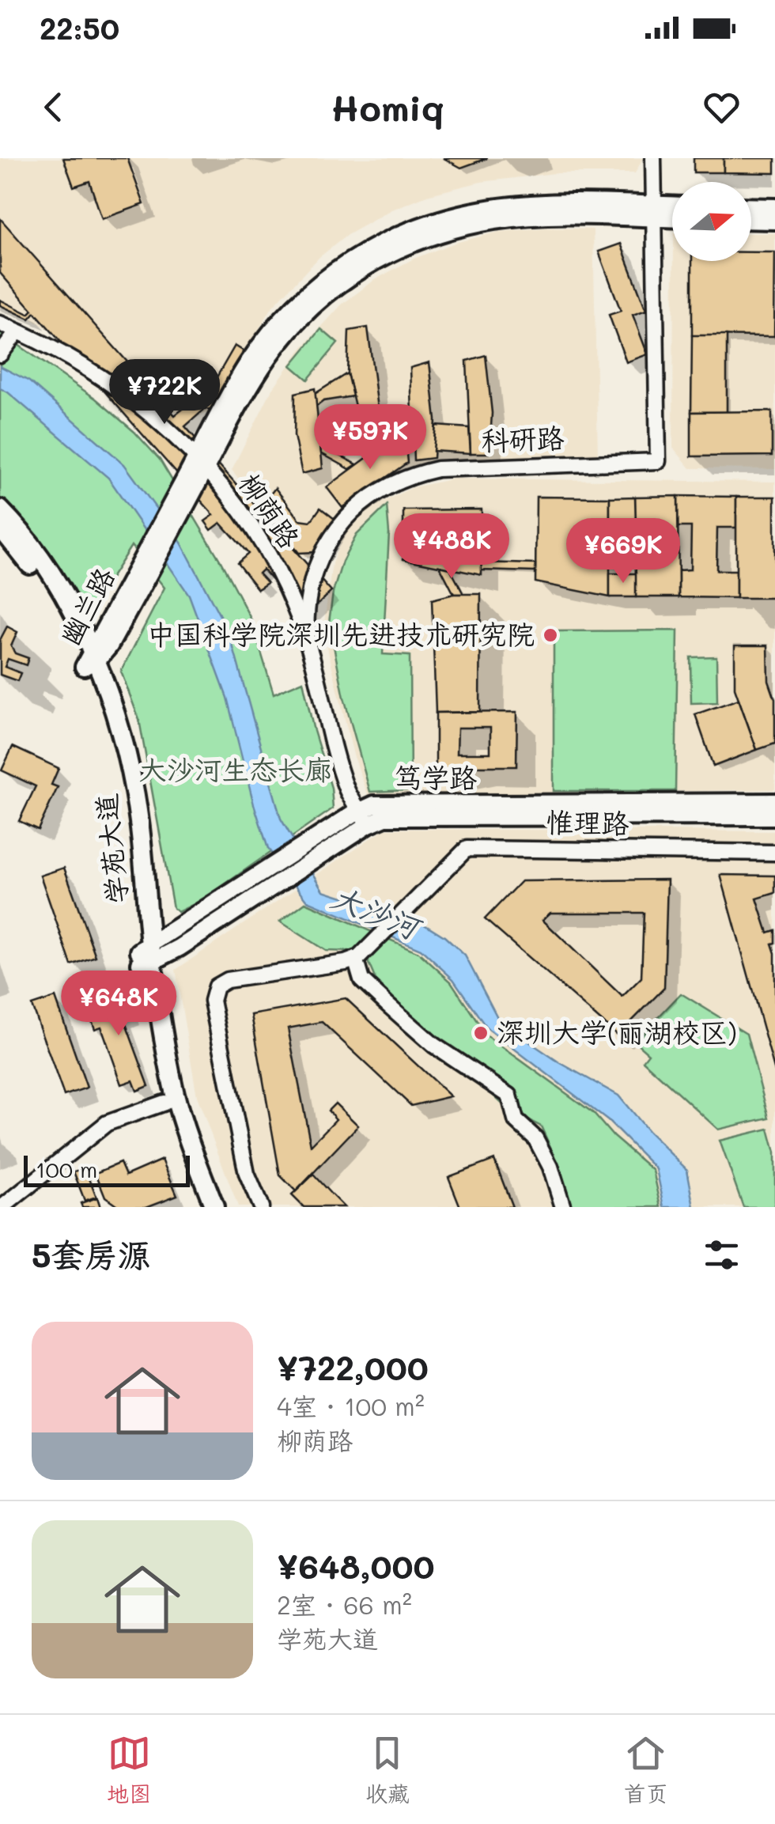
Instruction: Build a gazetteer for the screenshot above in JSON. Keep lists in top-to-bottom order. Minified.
{"streets":{"main road":["学苑大道"],"street":["科研路","柳荫路","幽兰路","笃学路","惟理路"]},"crossings":[["科研路","柳荫路"],["科研路","幽兰路"],["柳荫路","幽兰路"],["柳荫路","笃学路"],["幽兰路","学苑大道"],["笃学路","学苑大道"]],"water":["大沙河"],"parks":["大沙河生态长廊"],"places":["中国科学院深圳先进技术研究院","深圳大学(丽湖校区)"],"scale_bar":"100 m","north":"right","page":{"status":"22:50","header":"Homiq","price":["¥722K","¥597K","¥488K","¥669K","¥648K"],"scale":"100 m","heading":"5套房源","list":[{"name":"¥722,000","note":"4室 · 100 m² · 柳荫路"},{"name":"¥648,000","note":"2室 · 66 m² · 学苑大道"}],"tabs":["地图","收藏","首页"]}}
